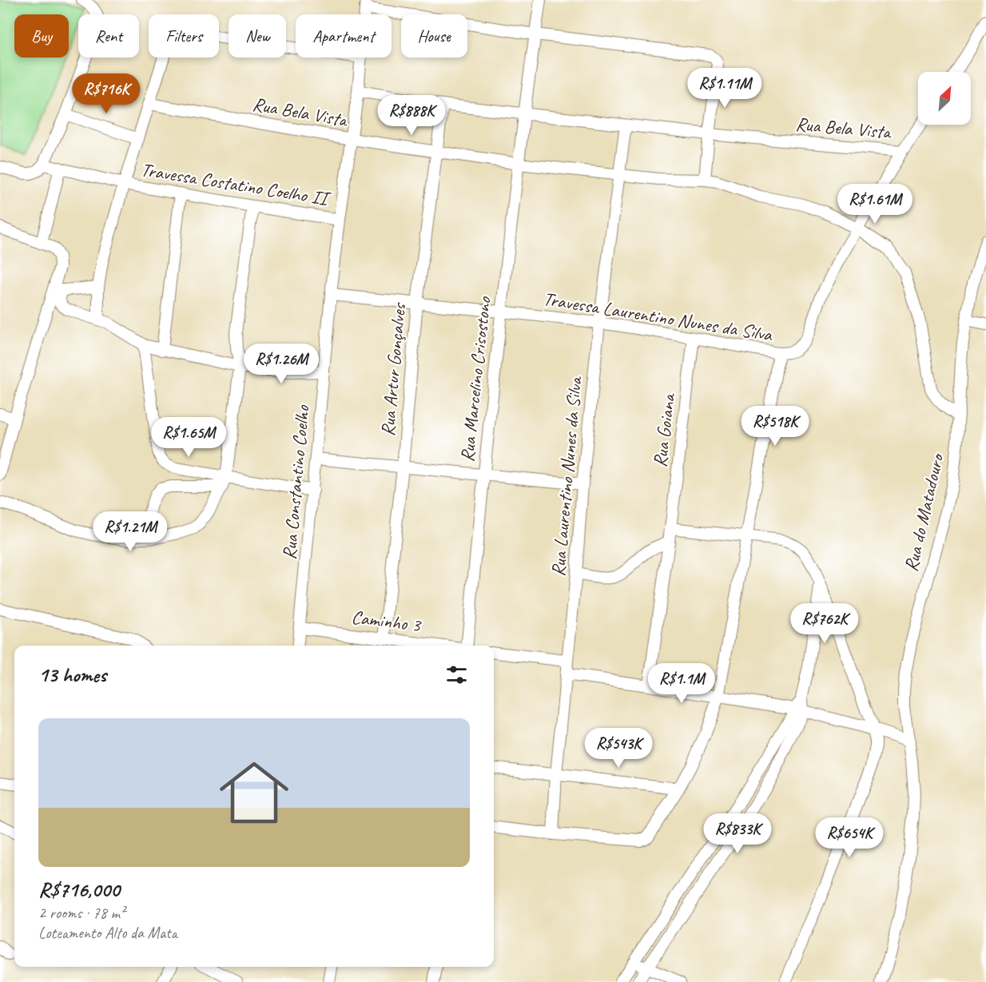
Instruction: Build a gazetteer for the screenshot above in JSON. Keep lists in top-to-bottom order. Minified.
{"streets":{"street":["Rua Bela Vista","Travessa Costatino Coelho II","Travessa Laurentino Nunes da Silva","Rua Artur Gonçalves","Rua Marcelino Crisostono","Rua Goiana","Rua Laurentino Nunes da Silva","Rua Constantino Coelho","Rua do Matadouro","Caminho 3"]},"crossings":[["Rua Bela Vista","Travessa Laurentino Nunes da Silva"],["Rua Bela Vista","Rua Artur Gonçalves"],["Rua Bela Vista","Rua Marcelino Crisostono"],["Rua Bela Vista","Rua Laurentino Nunes da Silva"],["Rua Bela Vista","Rua Constantino Coelho"],["Rua Bela Vista","Rua do Matadouro"],["Travessa Costatino Coelho II","Rua Constantino Coelho"],["Travessa Laurentino Nunes da Silva","Rua Artur Gonçalves"],["Travessa Laurentino Nunes da Silva","Rua Marcelino Crisostono"],["Travessa Laurentino Nunes da Silva","Rua Goiana"],["Travessa Laurentino Nunes da Silva","Rua Laurentino Nunes da Silva"],["Travessa Laurentino Nunes da Silva","Rua Constantino Coelho"],["Rua Artur Gonçalves","Caminho 3"],["Rua Constantino Coelho","Caminho 3"]],"north":"top right","page":{"chip":["Buy","Rent","Filters","New","Apartment","House"],"price":["R$1.11M","R$716K","R$888K","R$1.61M","R$1.26M","R$518K","R$1.65M","R$1.21M","R$762K","R$1.1M","R$543K","R$833K","R$654K"],"heading":"13 homes","list":[{"name":"R$716,000","note":"2 rooms · 78 m² · Loteamento Alto da Mata"}]}}
